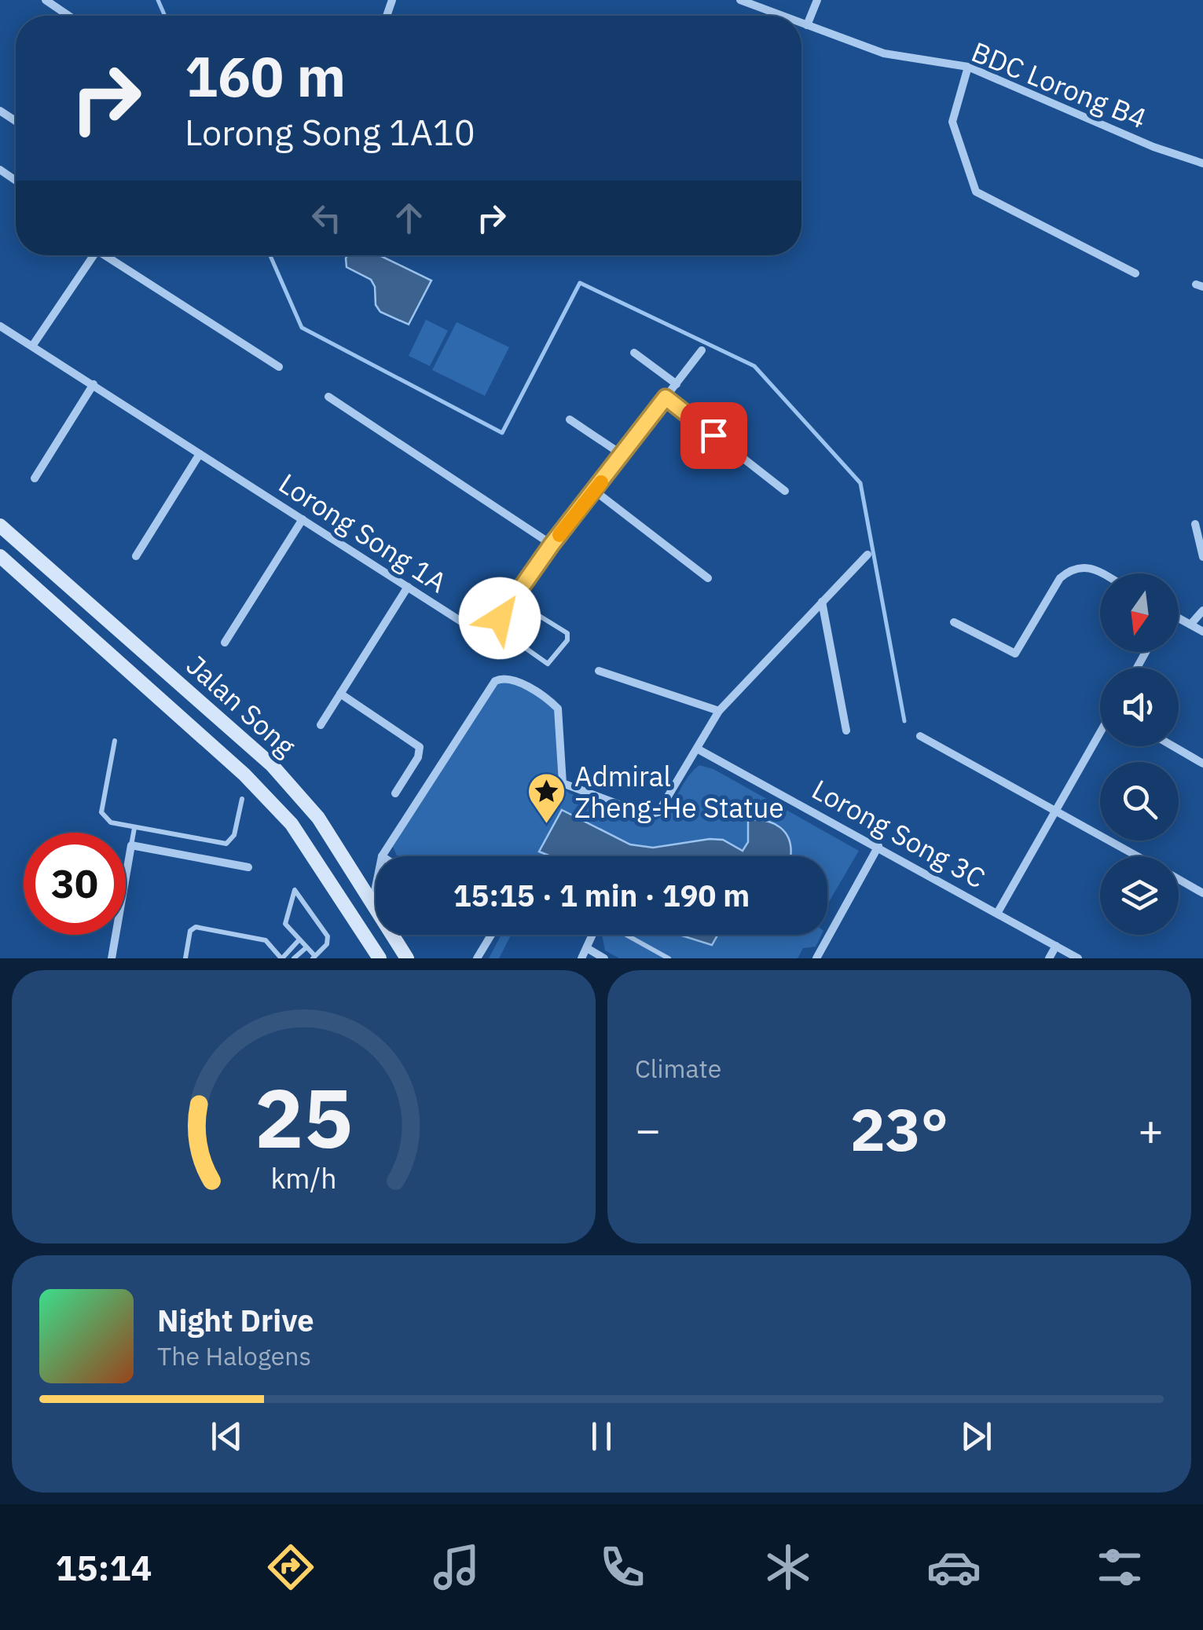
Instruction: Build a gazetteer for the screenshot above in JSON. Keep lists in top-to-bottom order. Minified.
{"streets":{"main road":["Jalan Song"],"street":["BDC Lorong B4","Lorong Song 1A","Lorong Song 3C"]},"places":{"place":["Admiral Zheng-He Statue"]},"north":"bottom","page":{"turn":["160 m","Lorong Song 1A10"],"limit":"30","trip":"15:15 · 1 min · 190 m","tile":"Climate","heat":["−","23°","+"],"song":["Night Drive","The Halogens"],"tabs":"15:14","gauge":["25","km/h"]}}
